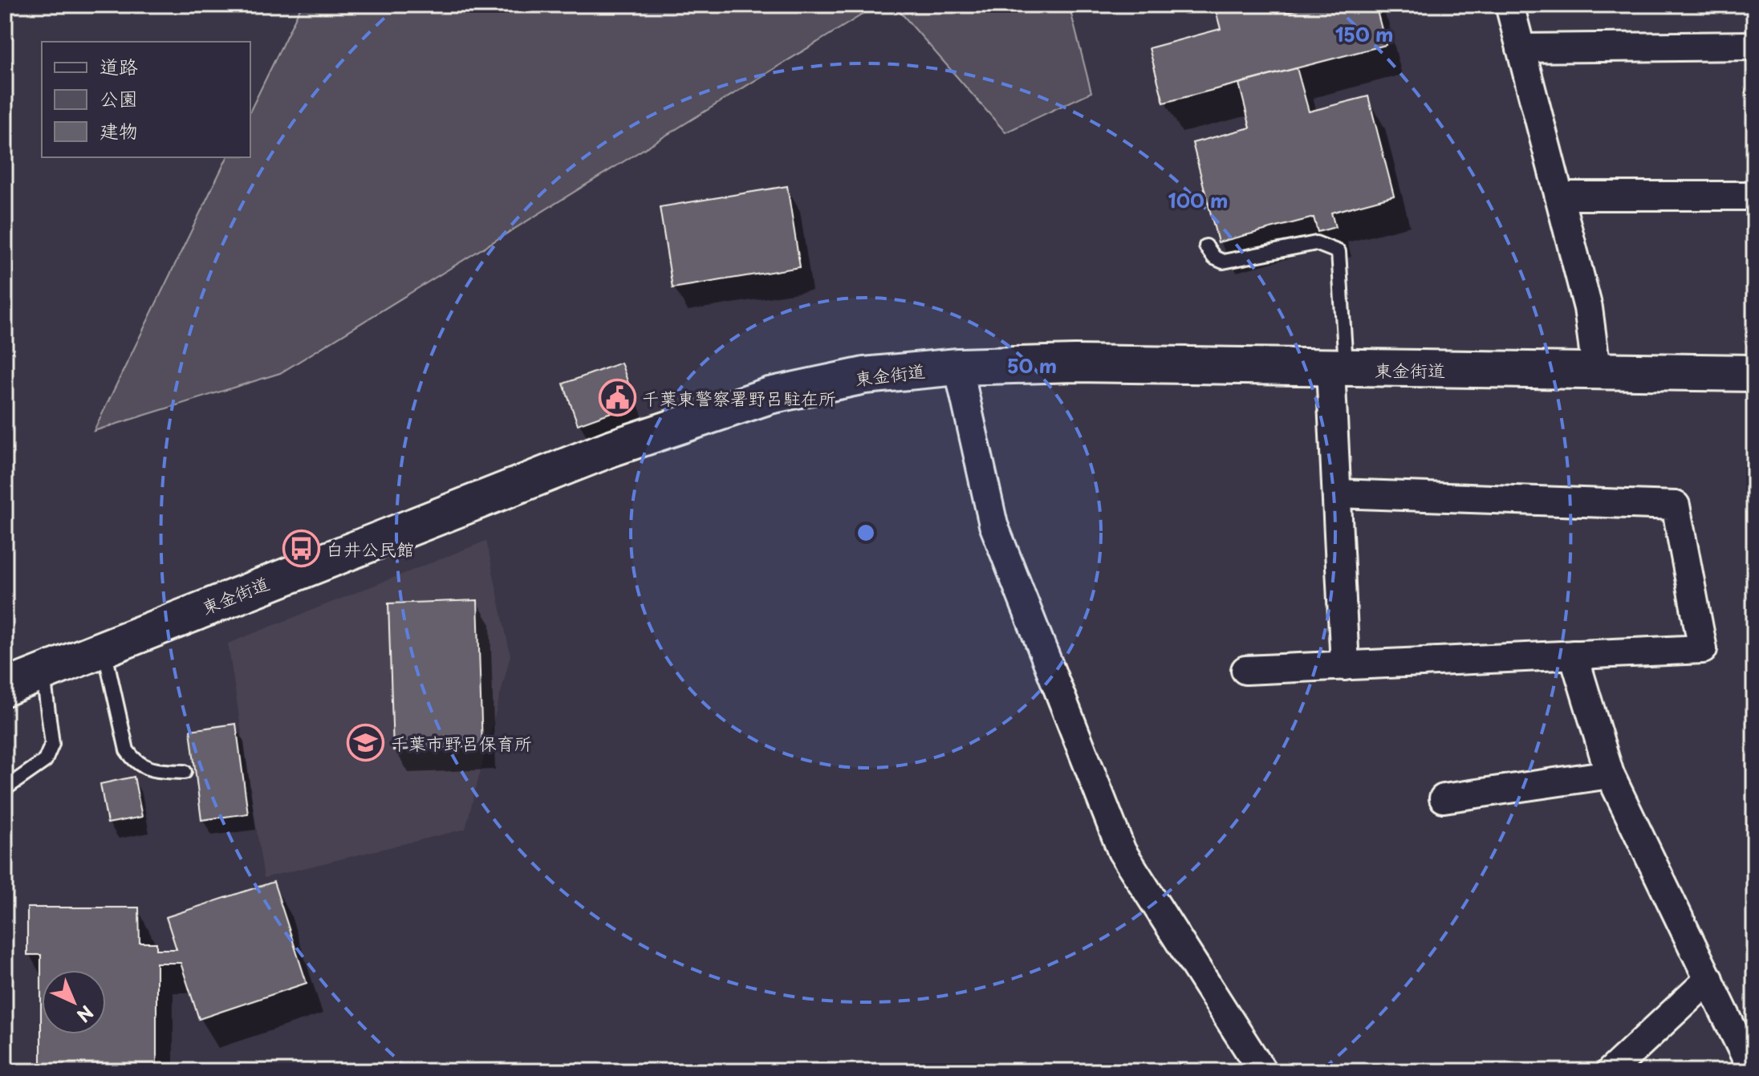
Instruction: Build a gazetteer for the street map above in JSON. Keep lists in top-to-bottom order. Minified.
{"streets":{"highway":["東金街道"]},"places":{"public building":["千葉東警察署野呂駐在所"],"bus stop":["白井公民館"],"school or university":["千葉市野呂保育所"]},"legend":["道路","公園","建物"],"north":"bottom right","rings":["150 m","100 m","50 m"]}
